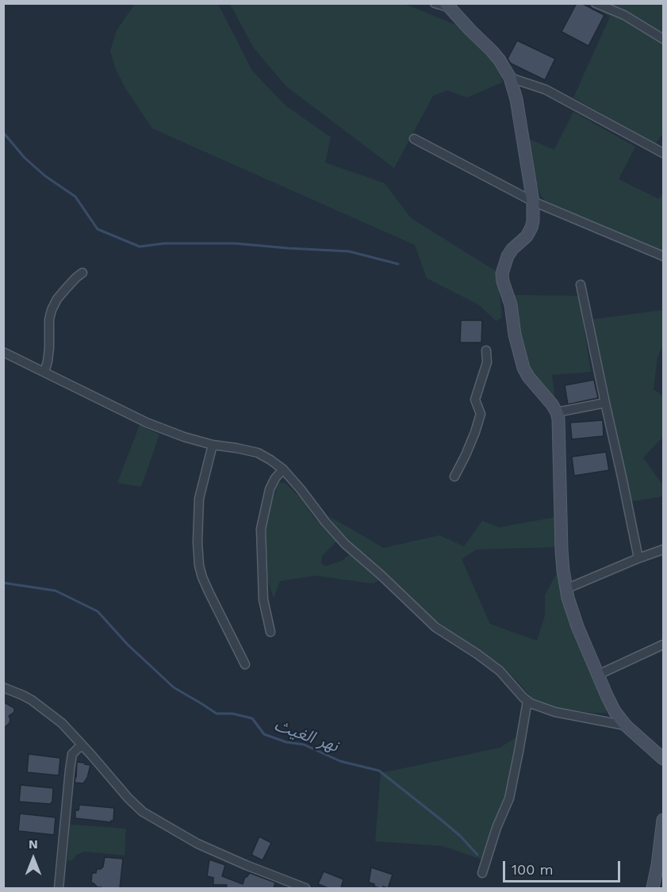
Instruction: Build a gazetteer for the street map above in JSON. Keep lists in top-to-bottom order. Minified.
{"water":["نهر الغيث"],"scale_bar":"100 m","north":"top"}
